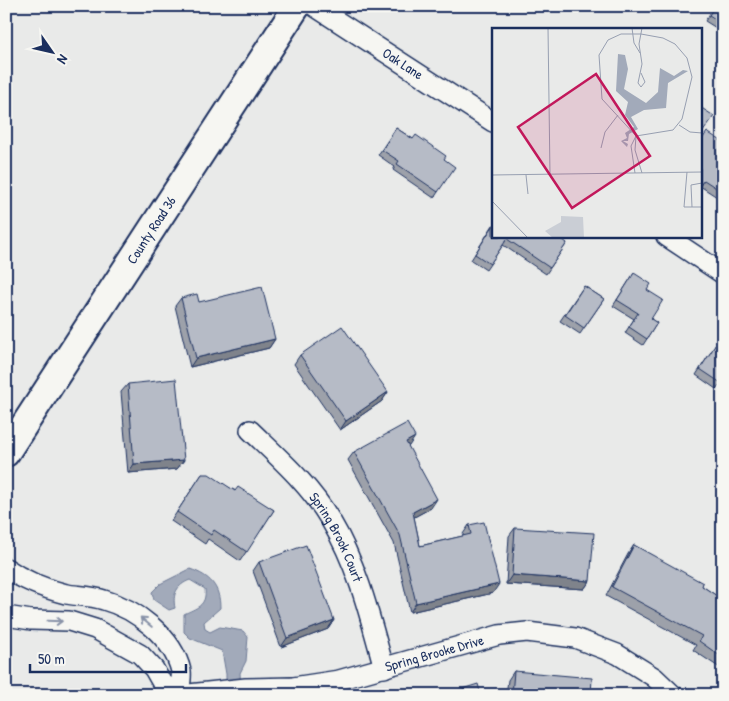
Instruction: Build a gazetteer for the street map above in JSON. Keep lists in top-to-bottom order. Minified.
{"streets":{"street":["Oak Lane","County Road 36","Spring Brook Court","Spring Brooke Drive"]},"crossings":[["Spring Brook Court","Spring Brooke Drive"]],"scale_bar":"50 m","north":"bottom right"}
